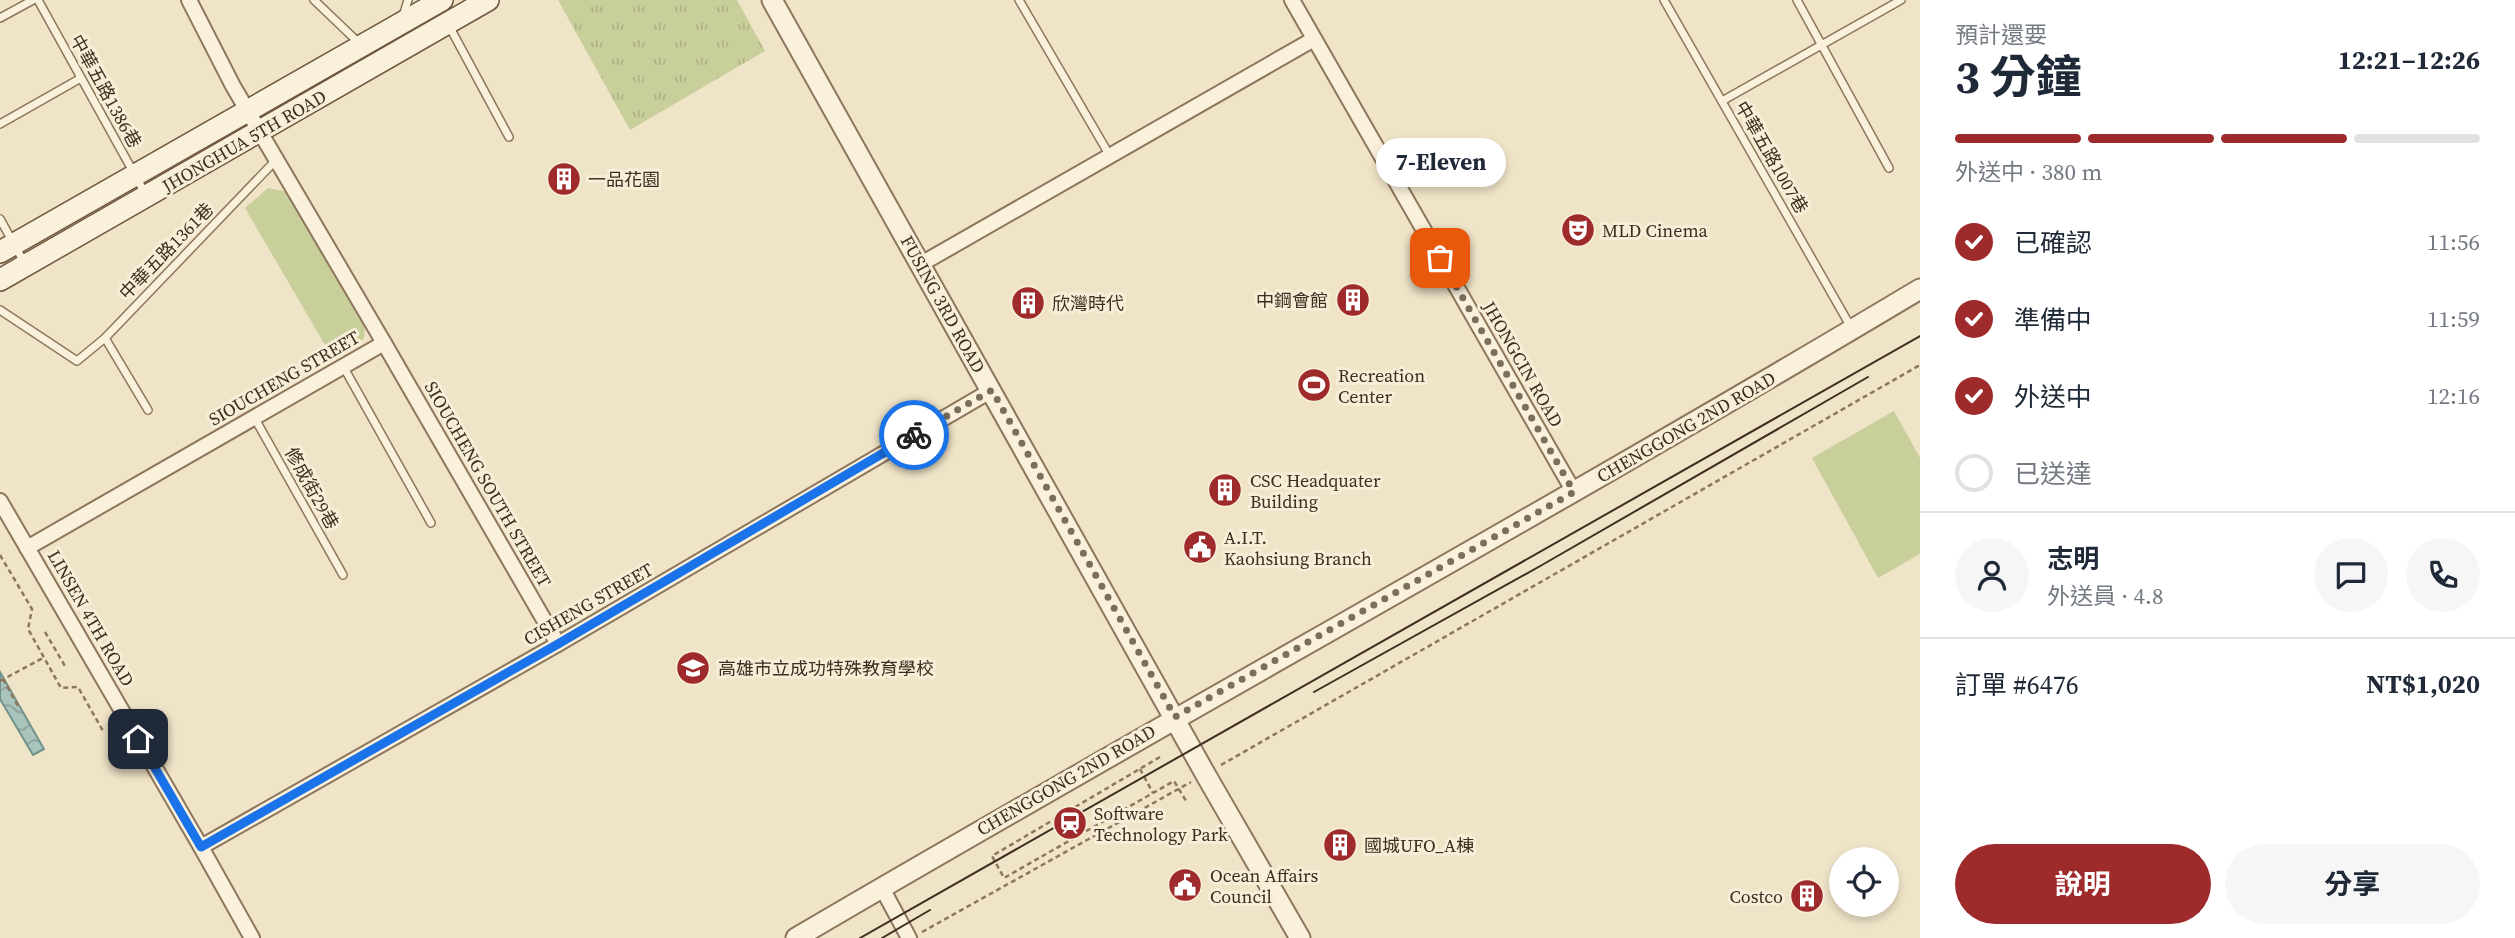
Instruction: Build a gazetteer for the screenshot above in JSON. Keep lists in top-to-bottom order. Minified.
{"streets":{"main road":["JHONGHUA 5TH ROAD"],"street":["FUSING 3RD ROAD","JHONGCIN ROAD","SIOUCHENG STREET","CHENGGONG 2ND ROAD","SIOUCHENG SOUTH STREET","CISHENG STREET","LINSEN 4TH ROAD"],"lane":["中華五路1386巷","中華五路1007巷","中華五路1361巷","修成街29巷"]},"crossings":[["中華五路1386巷","JHONGHUA 5TH ROAD"],["JHONGHUA 5TH ROAD","SIOUCHENG STREET"],["中華五路1007巷","CHENGGONG 2ND ROAD"],["中華五路1361巷","SIOUCHENG STREET"],["FUSING 3RD ROAD","CHENGGONG 2ND ROAD"],["FUSING 3RD ROAD","CISHENG STREET"],["JHONGCIN ROAD","CHENGGONG 2ND ROAD"],["SIOUCHENG STREET","SIOUCHENG SOUTH STREET"],["SIOUCHENG STREET","修成街29巷"],["SIOUCHENG STREET","LINSEN 4TH ROAD"],["SIOUCHENG SOUTH STREET","CISHENG STREET"],["CISHENG STREET","LINSEN 4TH ROAD"]],"places":{"building":["一品花園","中鋼會館","欣灣時代","CSC Headquater Building","國城UFO_A棟","Costco"],"theatre":["MLD Cinema"],"other":["7-Eleven"],"sports":["Recreation Center"],"public building":["A.I.T. Kaohsiung Branch","Ocean Affairs Council"],"school or university":["高雄市立成功特殊教育學校"],"station":["Software Technology Park"]},"page":{"heading":["3 分鐘","預計還要","12:21–12:26"],"panel":["志明","外送員 · 4.8","訂單 #6476","NT$1,020"],"bar":"外送中 · 380 m","bubble":"7-Eleven","list":[["已確認","11:56"],["準備中","11:59"],["外送中","12:16"],"已送達"],"buttons":["說明","分享"]}}
